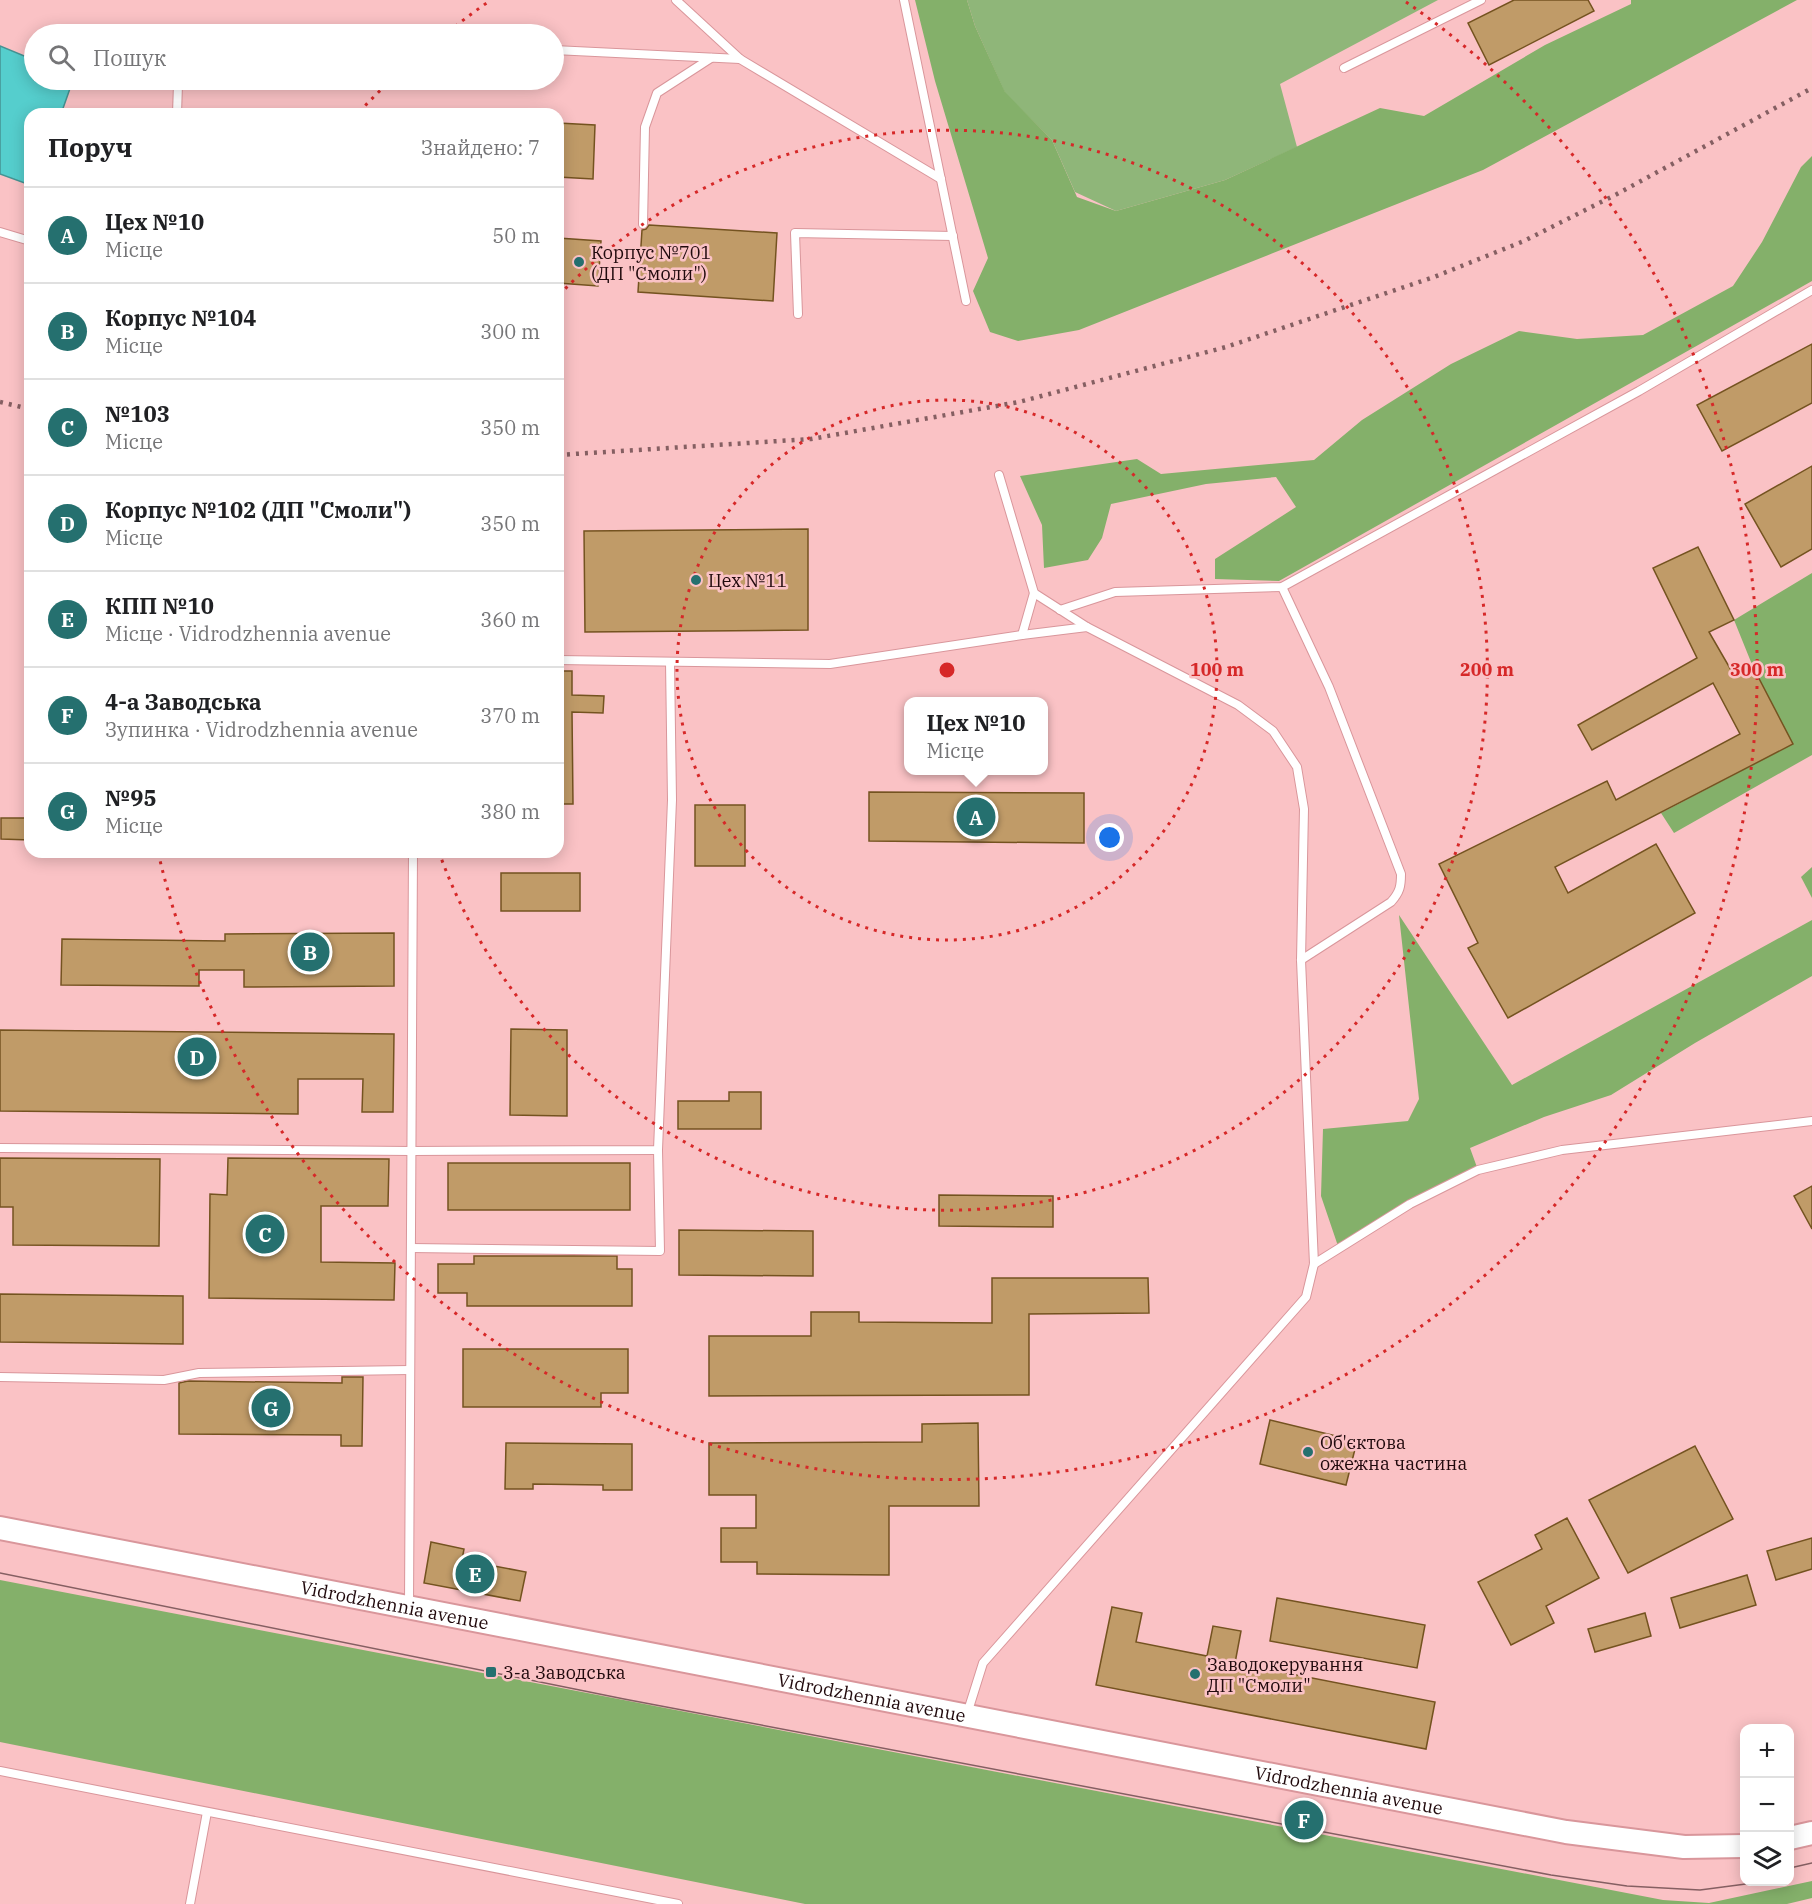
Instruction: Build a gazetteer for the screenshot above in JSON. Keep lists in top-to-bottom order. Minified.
{"streets":{"street":["Vidrodzhennia avenue"]},"places":{"other":["Корпус №701 (ДП \"Смоли\")","Цех №11","Об'єктова ожежна частина","Заводокерування ДП \"Смоли\""],"transit":["3-а Заводська"]},"page":{"search":"Пошук","heading":["Поруч","Знайдено: 7"],"list":[{"mark":"A","name":"Цех №10","note":"Місце","value":"50 m"},{"mark":"B","name":"Корпус №104","note":"Місце","value":"300 m"},{"mark":"C","name":"№103","note":"Місце","value":"350 m"},{"mark":"D","name":"Корпус №102 (ДП \"Смоли\")","note":"Місце","value":"350 m"},{"mark":"E","name":"КПП №10","note":"Місце · Vidrodzhennia avenue","value":"360 m"},{"mark":"F","name":"4-а Заводська","note":"Зупинка · Vidrodzhennia avenue","value":"370 m"},{"mark":"G","name":"№95","note":"Місце","value":"380 m"}],"popup":["Цех №10","Місце"],"pins":["A","B","D","C","G","E","F"],"map_buttons":["+","−"]},"rings":["100 m","200 m","300 m"]}
